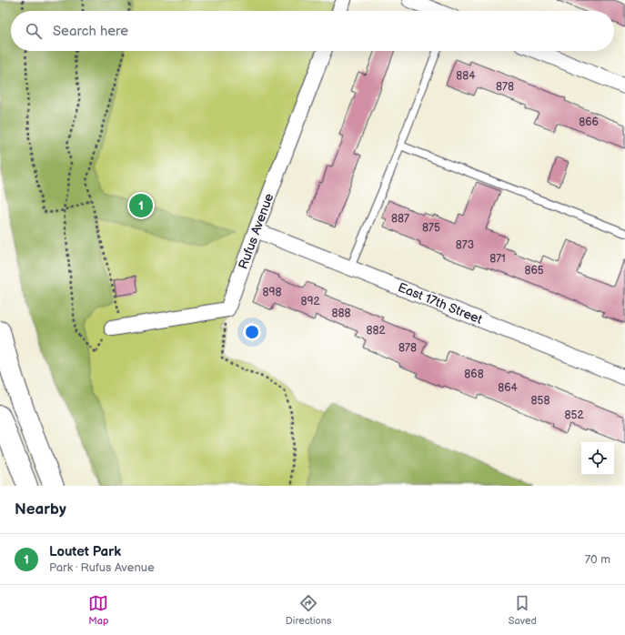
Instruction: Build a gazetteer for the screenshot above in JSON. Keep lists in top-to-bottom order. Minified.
{"streets":{"street":["Rufus Avenue","East 17th Street"]},"crossings":[["Rufus Avenue","East 17th Street"]],"house_numbers":["884","878","866","887","875","873","871","865","898","892","888","882","878","868","864","858","852"],"page":{"search":"Search here","pins":"1","heading":"Nearby","list":[{"mark":"1","name":"Loutet Park","note":"Park · Rufus Avenue","value":"70 m"}],"nav":["Map","Directions","Saved"]}}
